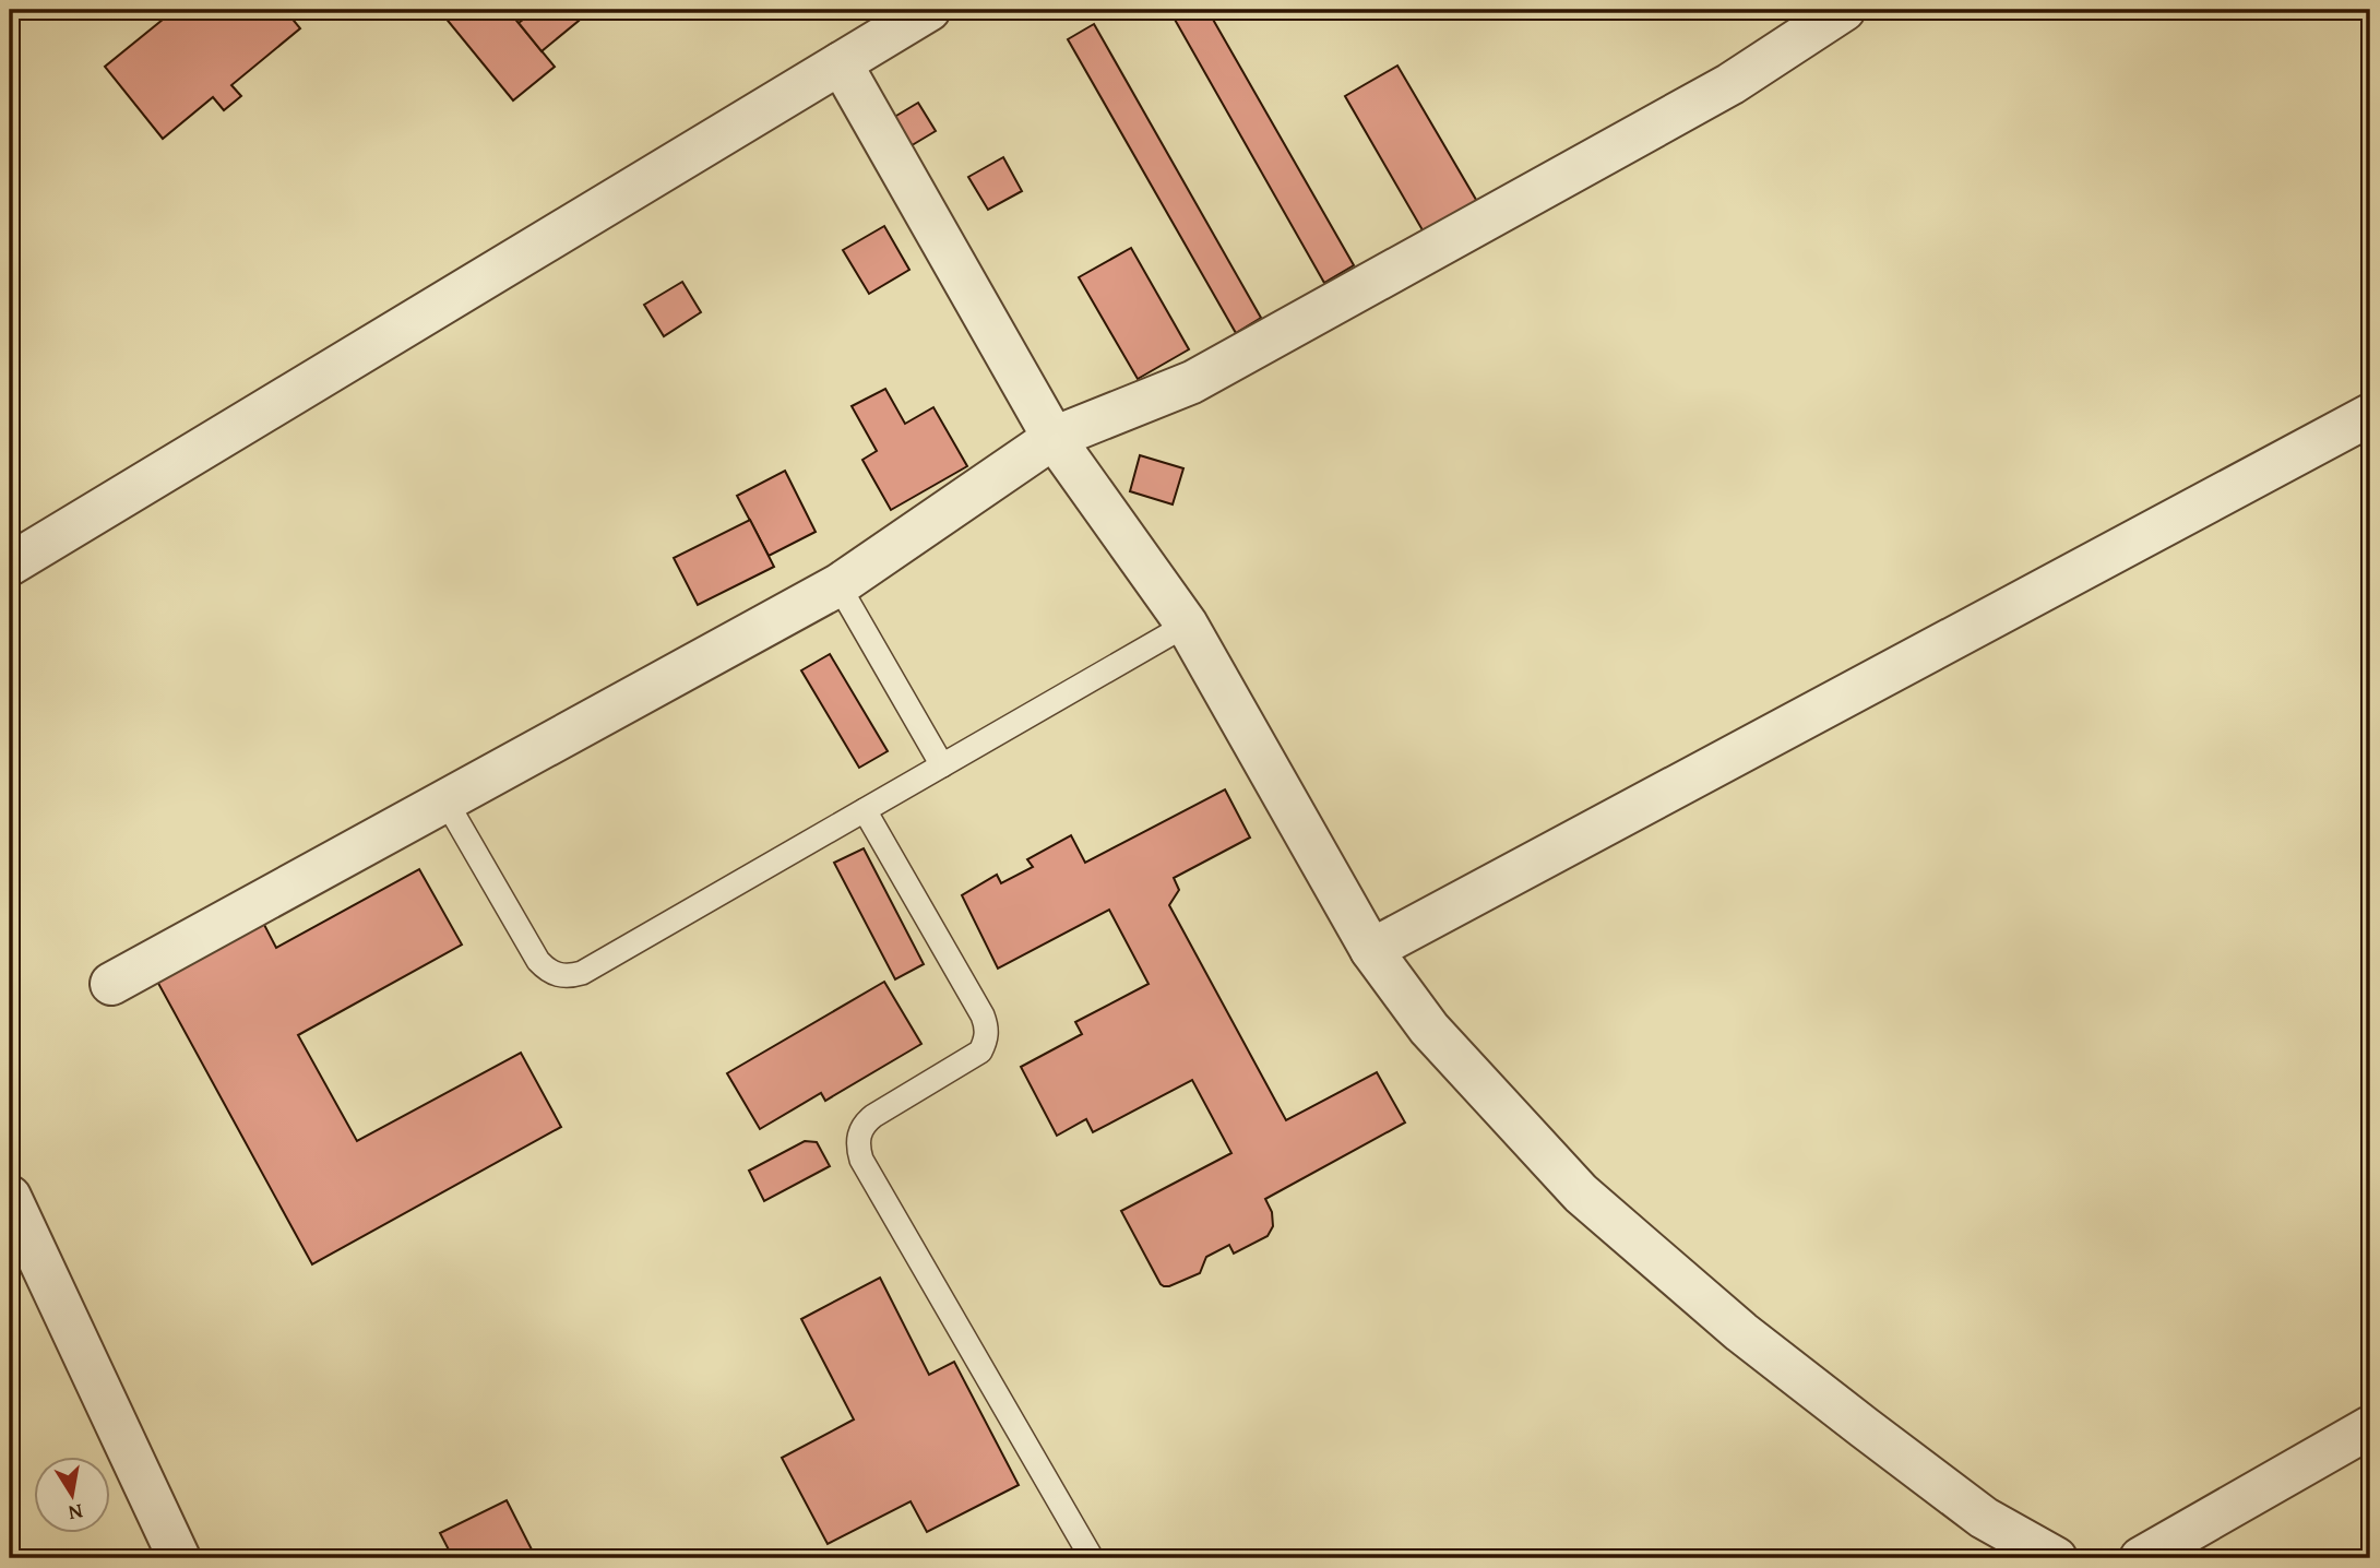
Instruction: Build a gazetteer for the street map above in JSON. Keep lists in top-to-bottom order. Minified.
{"north":"bottom"}
